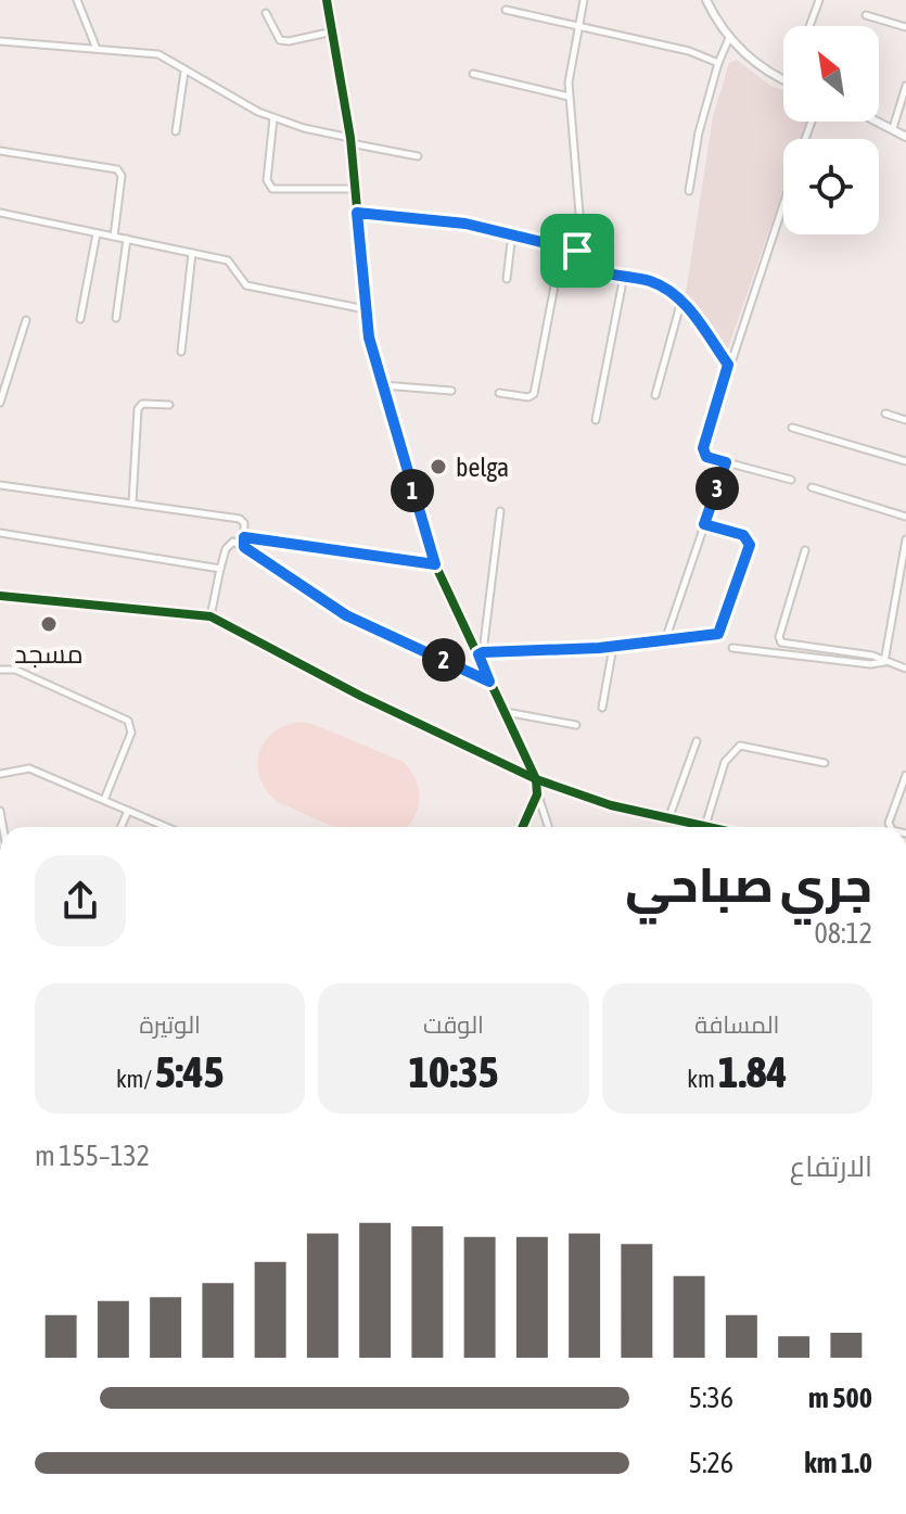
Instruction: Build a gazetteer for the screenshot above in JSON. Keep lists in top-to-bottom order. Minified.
{"places":["belga","مسجد"],"north":"top left","page":{"pins":["3","1","2"],"heading":["جري صباحي","08:12"],"stats":[["المسافة","1.84 km"],["الوقت","10:35"],["الوتيرة","5:45 /km"]],"chart":["الارتفاع","132–155 m"],"list":[{"name":"500 m","note":"5:36"},{"name":"1.0 km","note":"5:26"}]}}
